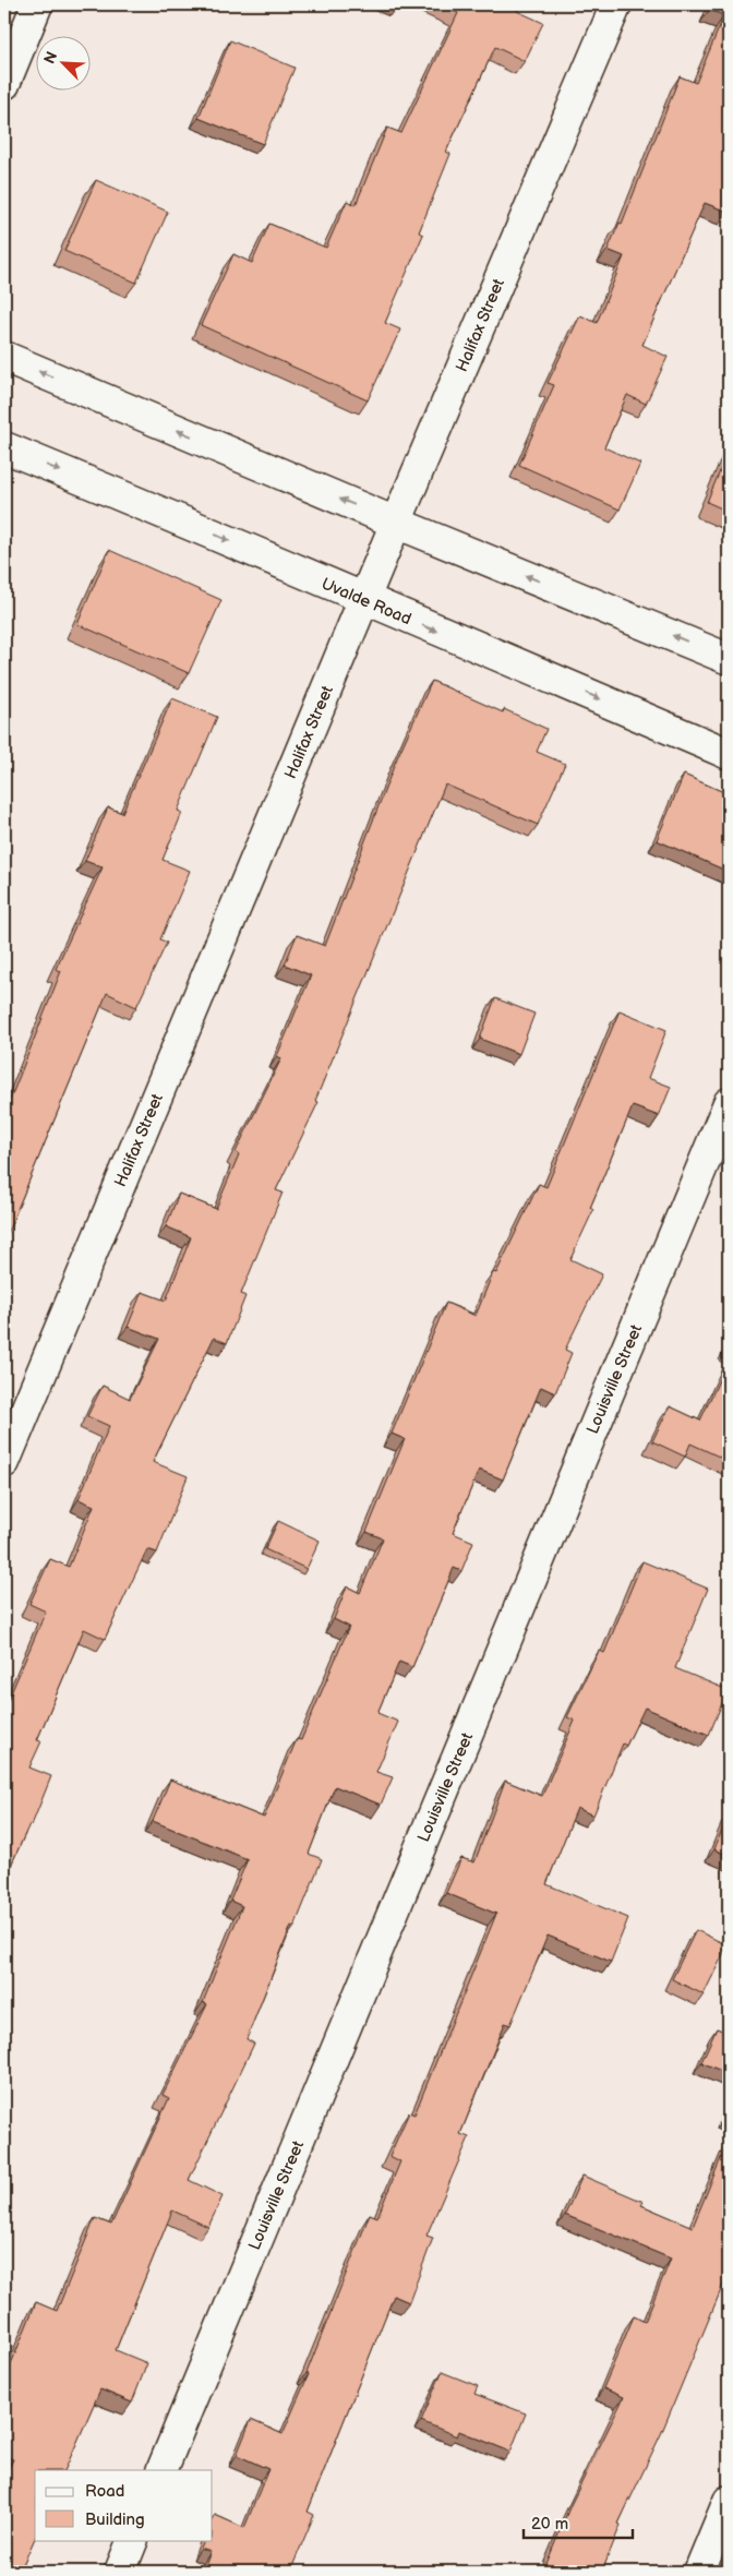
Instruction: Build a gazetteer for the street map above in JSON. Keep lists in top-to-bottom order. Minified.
{"streets":{"street":["Halifax Street","Uvalde Road","Louisville Street"]},"crossings":[["Halifax Street","Uvalde Road"]],"legend":["Road","Building"],"scale_bar":"20 m","north":"top left"}
